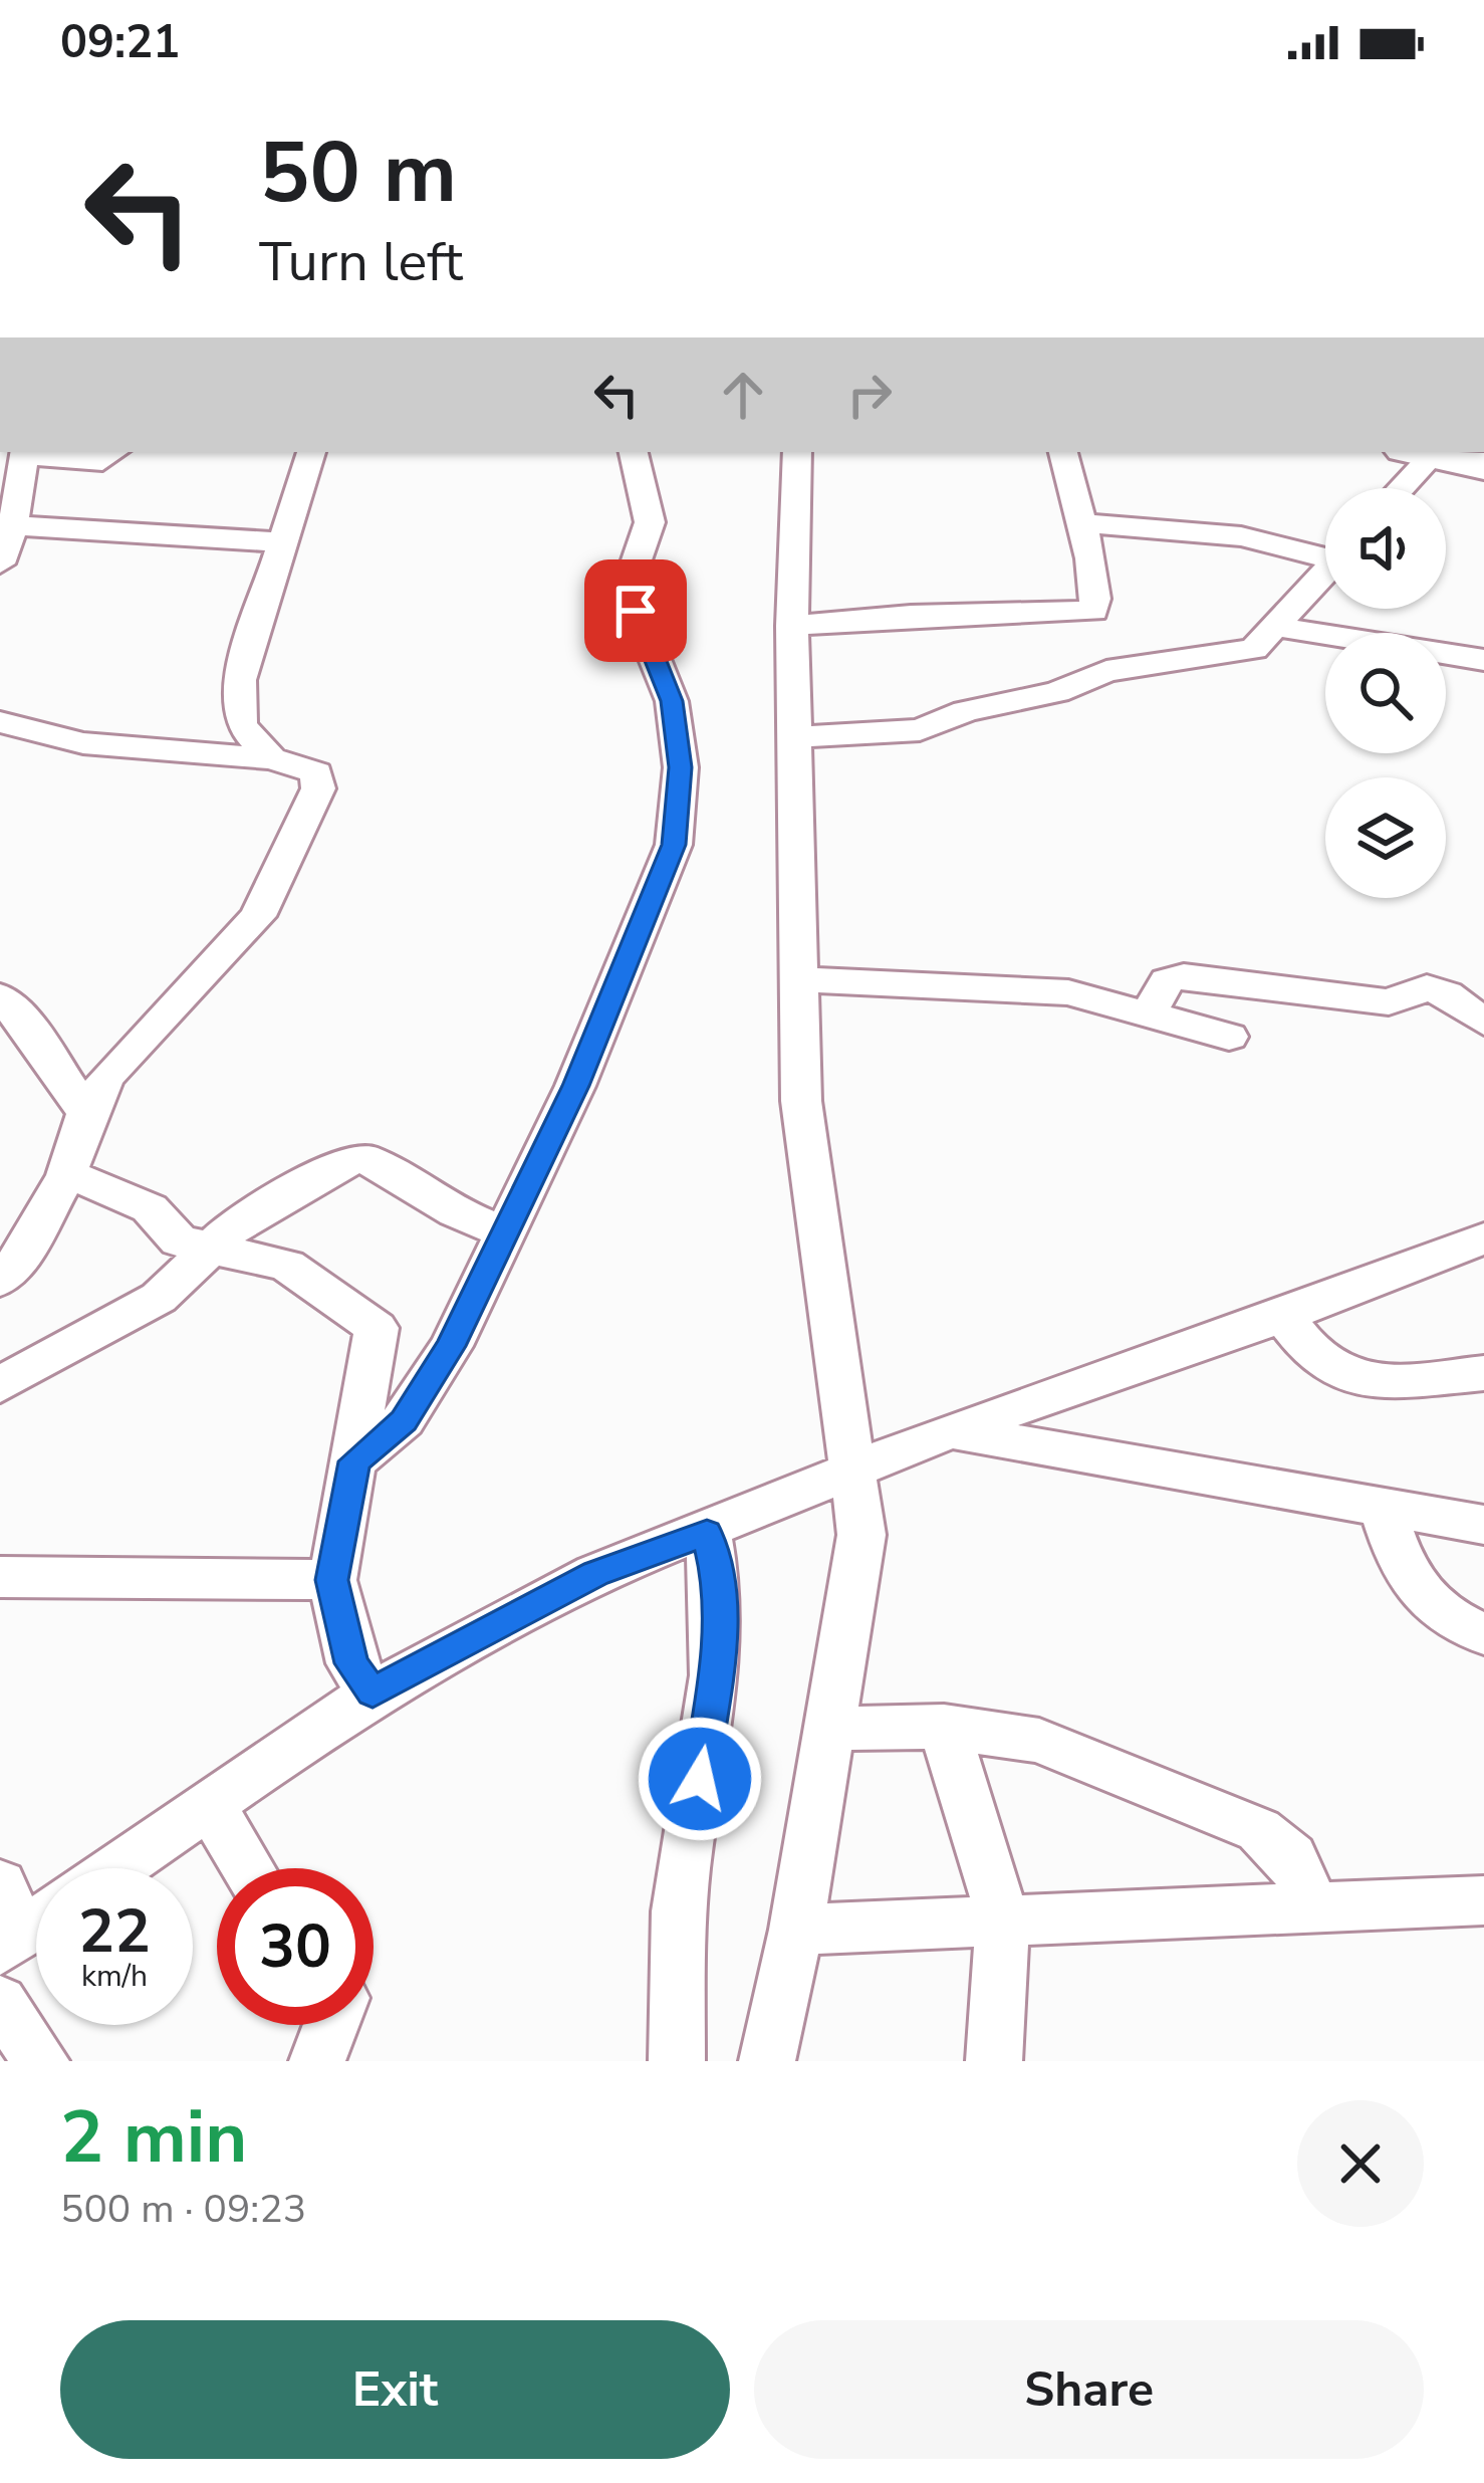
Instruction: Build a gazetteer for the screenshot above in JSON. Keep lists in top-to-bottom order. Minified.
{"page":{"status":"09:21","turn":["50 m","Turn left"],"speed":"22 km/h","limit":"30","heading":["2 min","500 m · 09:23"],"buttons":["Exit","Share"]}}
